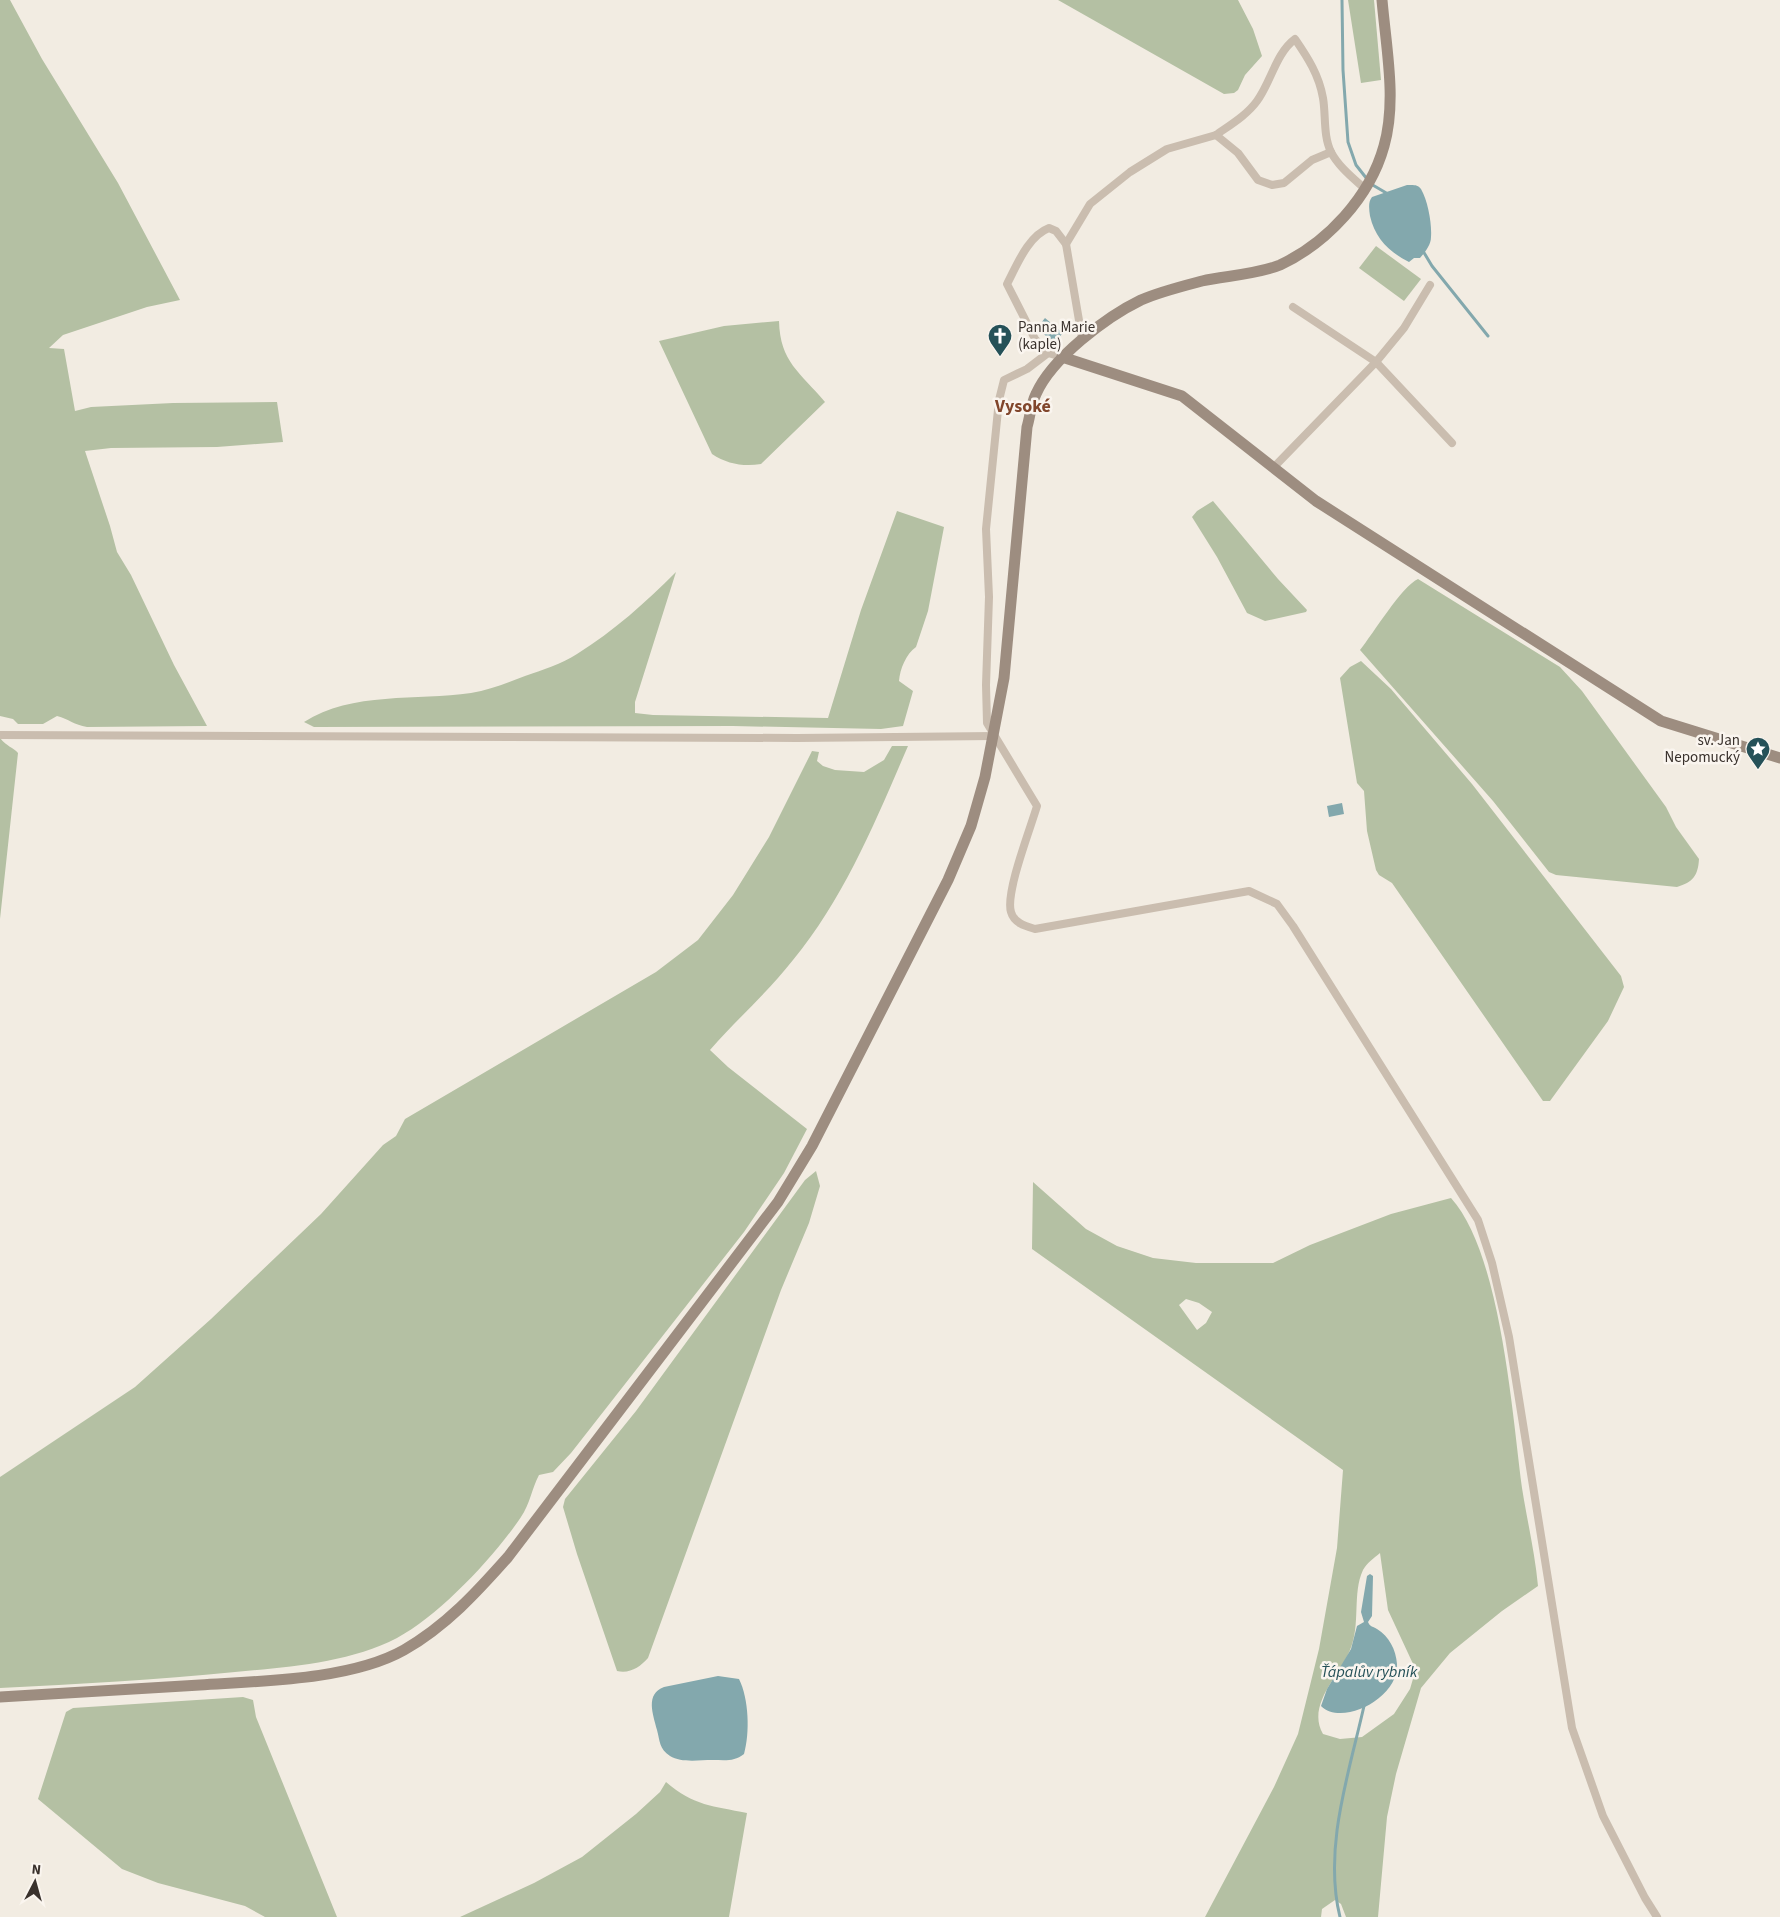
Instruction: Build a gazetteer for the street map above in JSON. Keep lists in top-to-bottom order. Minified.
{"districts":["Vysoké"],"water":["Ťápalův rybník"],"places":{"church":["Panna Marie (kaple)"],"place":["sv. Jan Nepomucký"]},"north":"top"}
